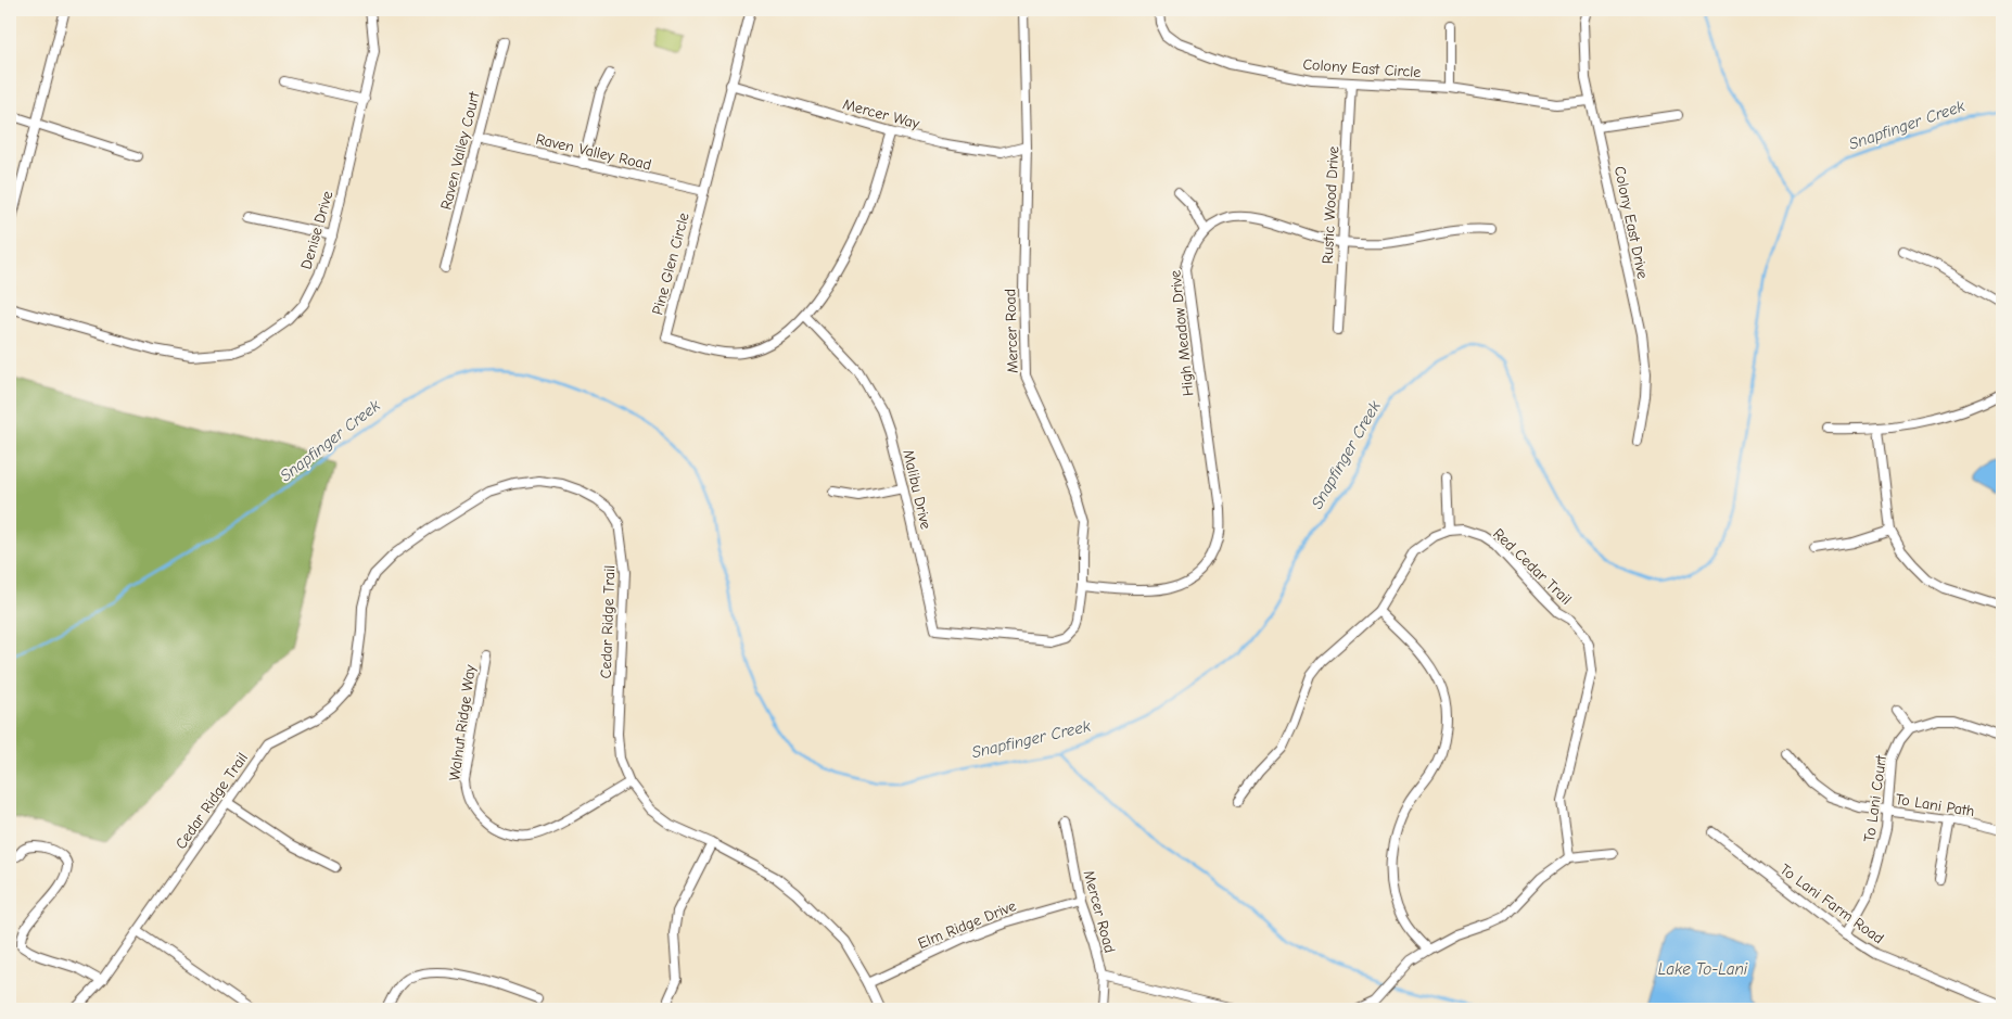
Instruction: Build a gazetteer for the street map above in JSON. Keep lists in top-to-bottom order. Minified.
{"streets":{"street":["Colony East Circle","Mercer Way","Raven Valley Court","Raven Valley Road","Rustic Wood Drive","Colony East Drive","Denise Drive","Pine Glen Circle","Mercer Road","High Meadow Drive","Malibu Drive","Red Cedar Trail","Cedar Ridge Trail","Walnut Ridge Way","To Lani Court","To Lani Path","To Lani Farm Road","Elm Ridge Drive"]},"crossings":[["Colony East Circle","Rustic Wood Drive"],["Colony East Circle","Colony East Drive"],["Mercer Way","Pine Glen Circle"],["Mercer Way","Mercer Road"],["Raven Valley Court","Raven Valley Road"],["Raven Valley Road","Pine Glen Circle"],["Pine Glen Circle","Malibu Drive"],["Mercer Road","High Meadow Drive"],["Mercer Road","Malibu Drive"],["Mercer Road","Elm Ridge Drive"],["Cedar Ridge Trail","Walnut Ridge Way"],["Cedar Ridge Trail","Elm Ridge Drive"],["To Lani Court","To Lani Path"],["To Lani Court","To Lani Farm Road"]],"water":["Snapfinger Creek","Lake To-Lani"]}
